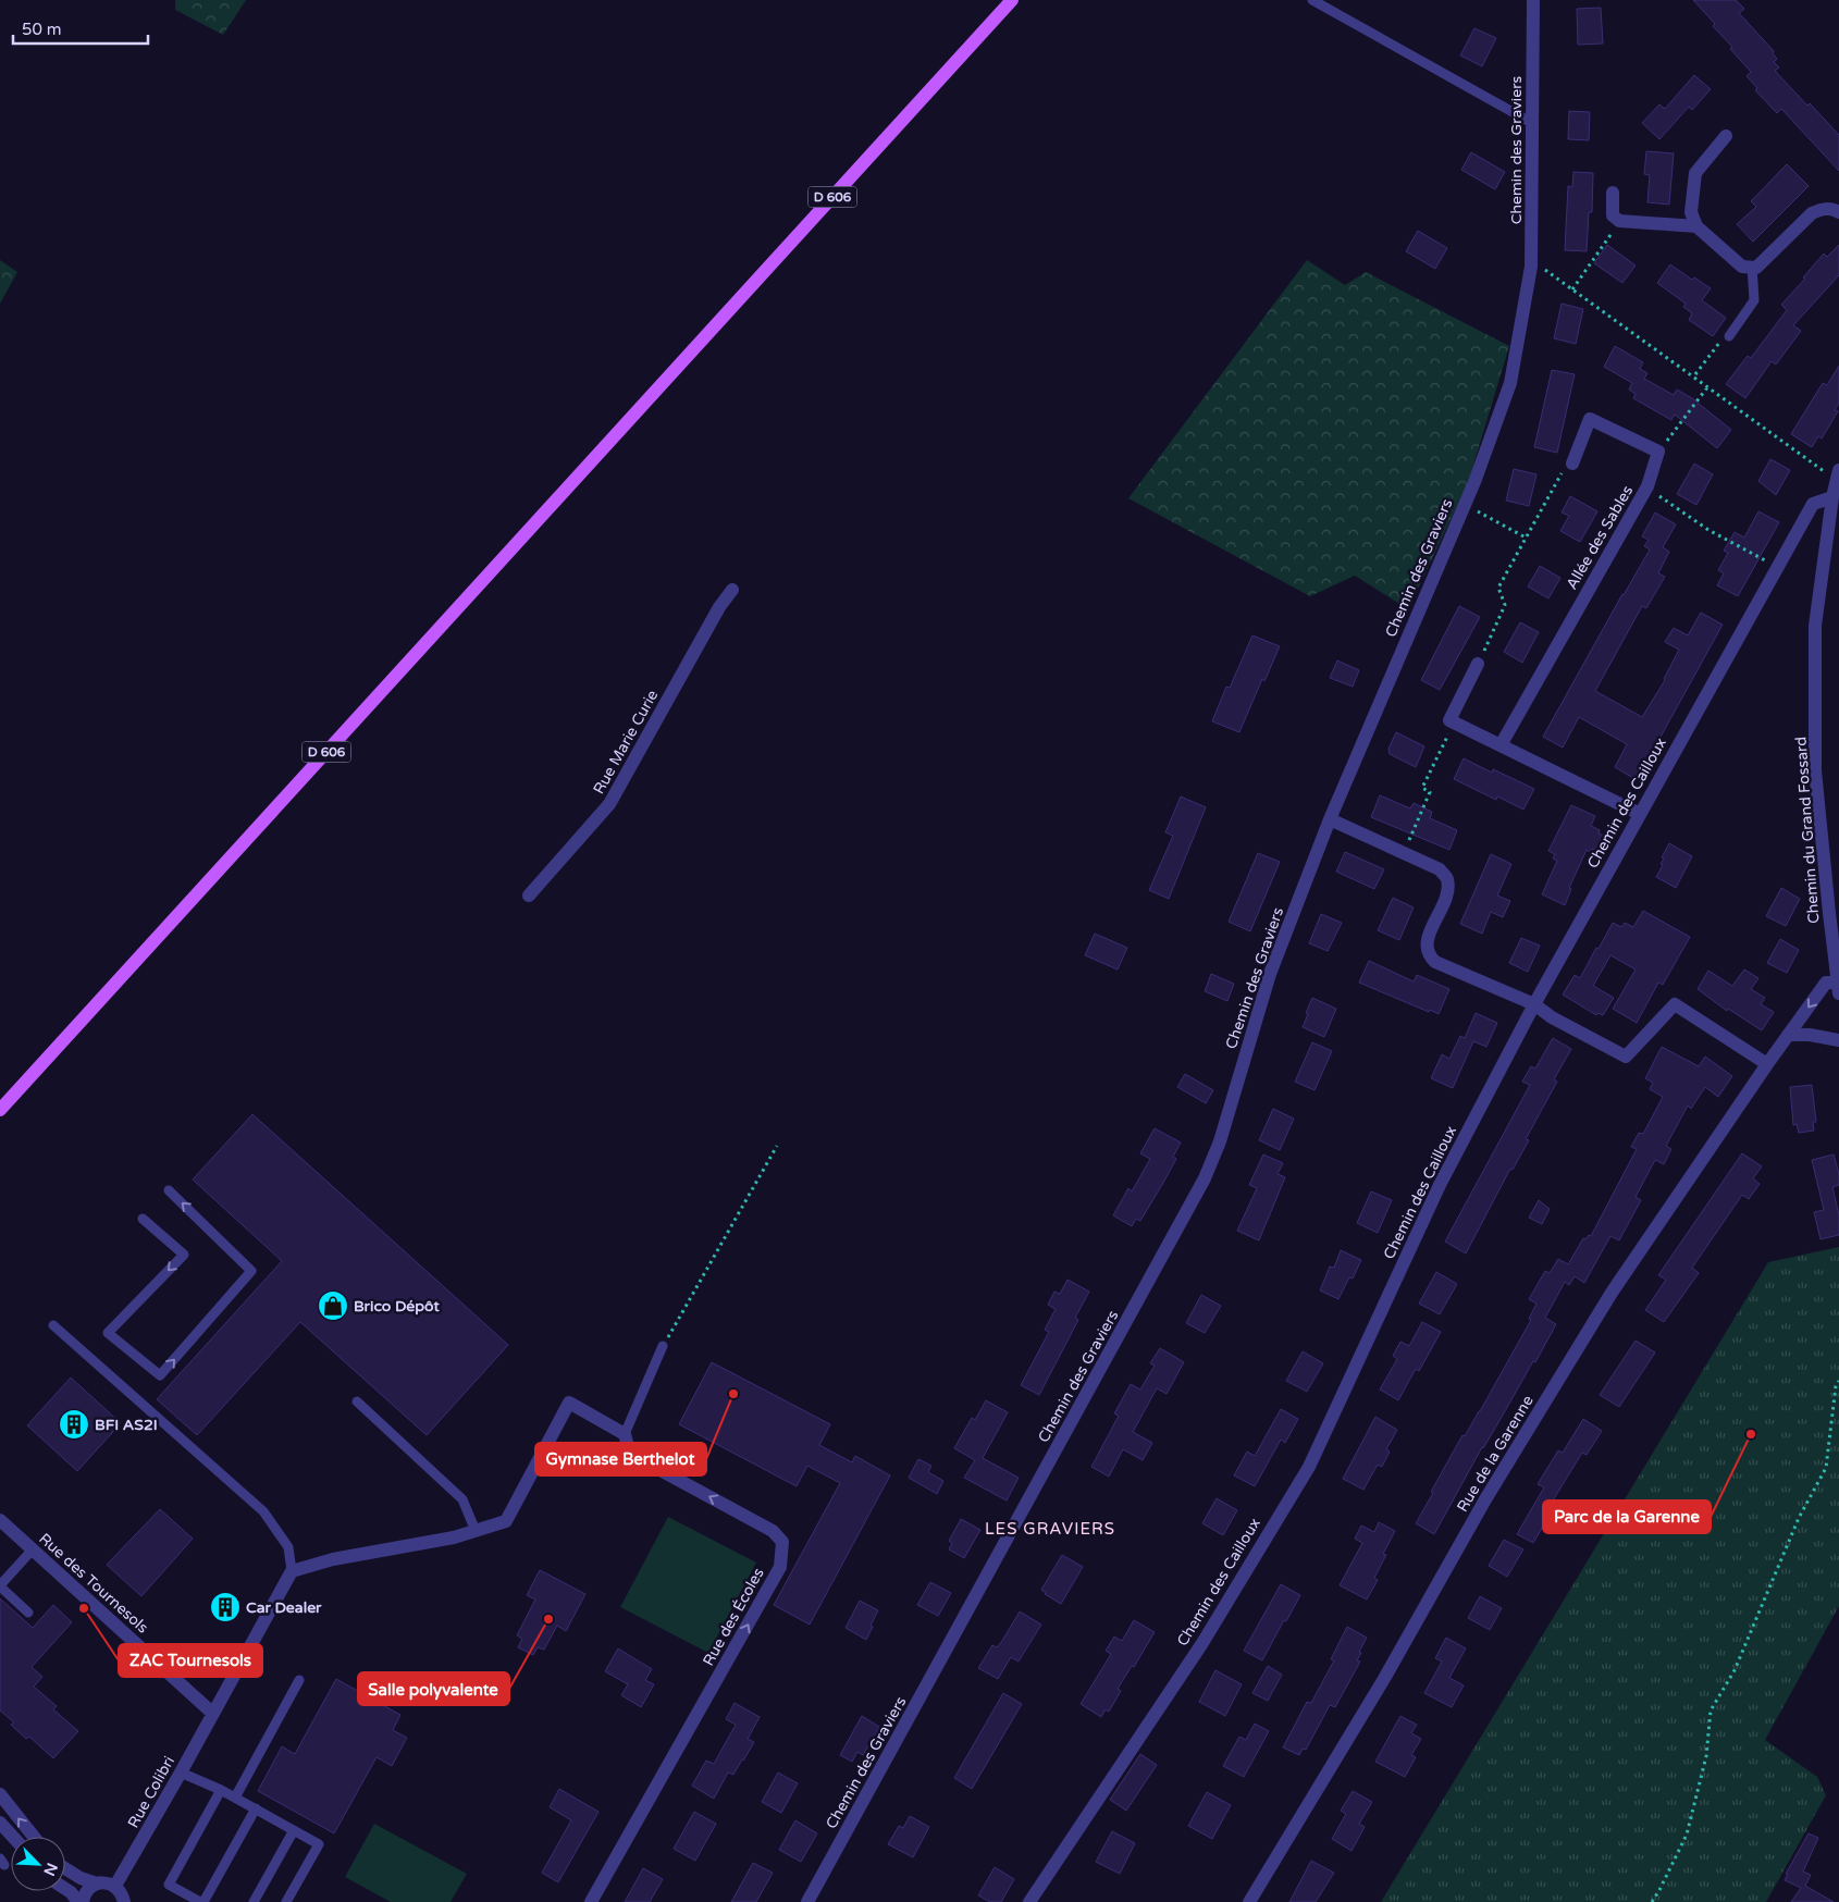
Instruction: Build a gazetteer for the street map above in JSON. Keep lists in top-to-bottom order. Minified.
{"streets":{"main road":["D 606"],"street":["Chemin des Graviers","Allée des Sables","Rue Marie Curie","Chemin des Cailloux","Chemin du Grand Fossard","Rue de la Garenne","Rue des Tournesols","Rue des Écoles","Rue Colibri"]},"crossings":[["Chemin des Cailloux","Chemin du Grand Fossard"],["Chemin du Grand Fossard","Rue de la Garenne"],["Rue des Tournesols","Rue Colibri"]],"districts":["LES GRAVIERS"],"places":{"shop":["Brico Dépôt"],"other":["Gymnase Berthelot","Parc de la Garenne","ZAC Tournesols","Salle polyvalente"],"building":["BFI AS2I","Car Dealer"]},"scale_bar":"50 m","north":"bottom right"}
